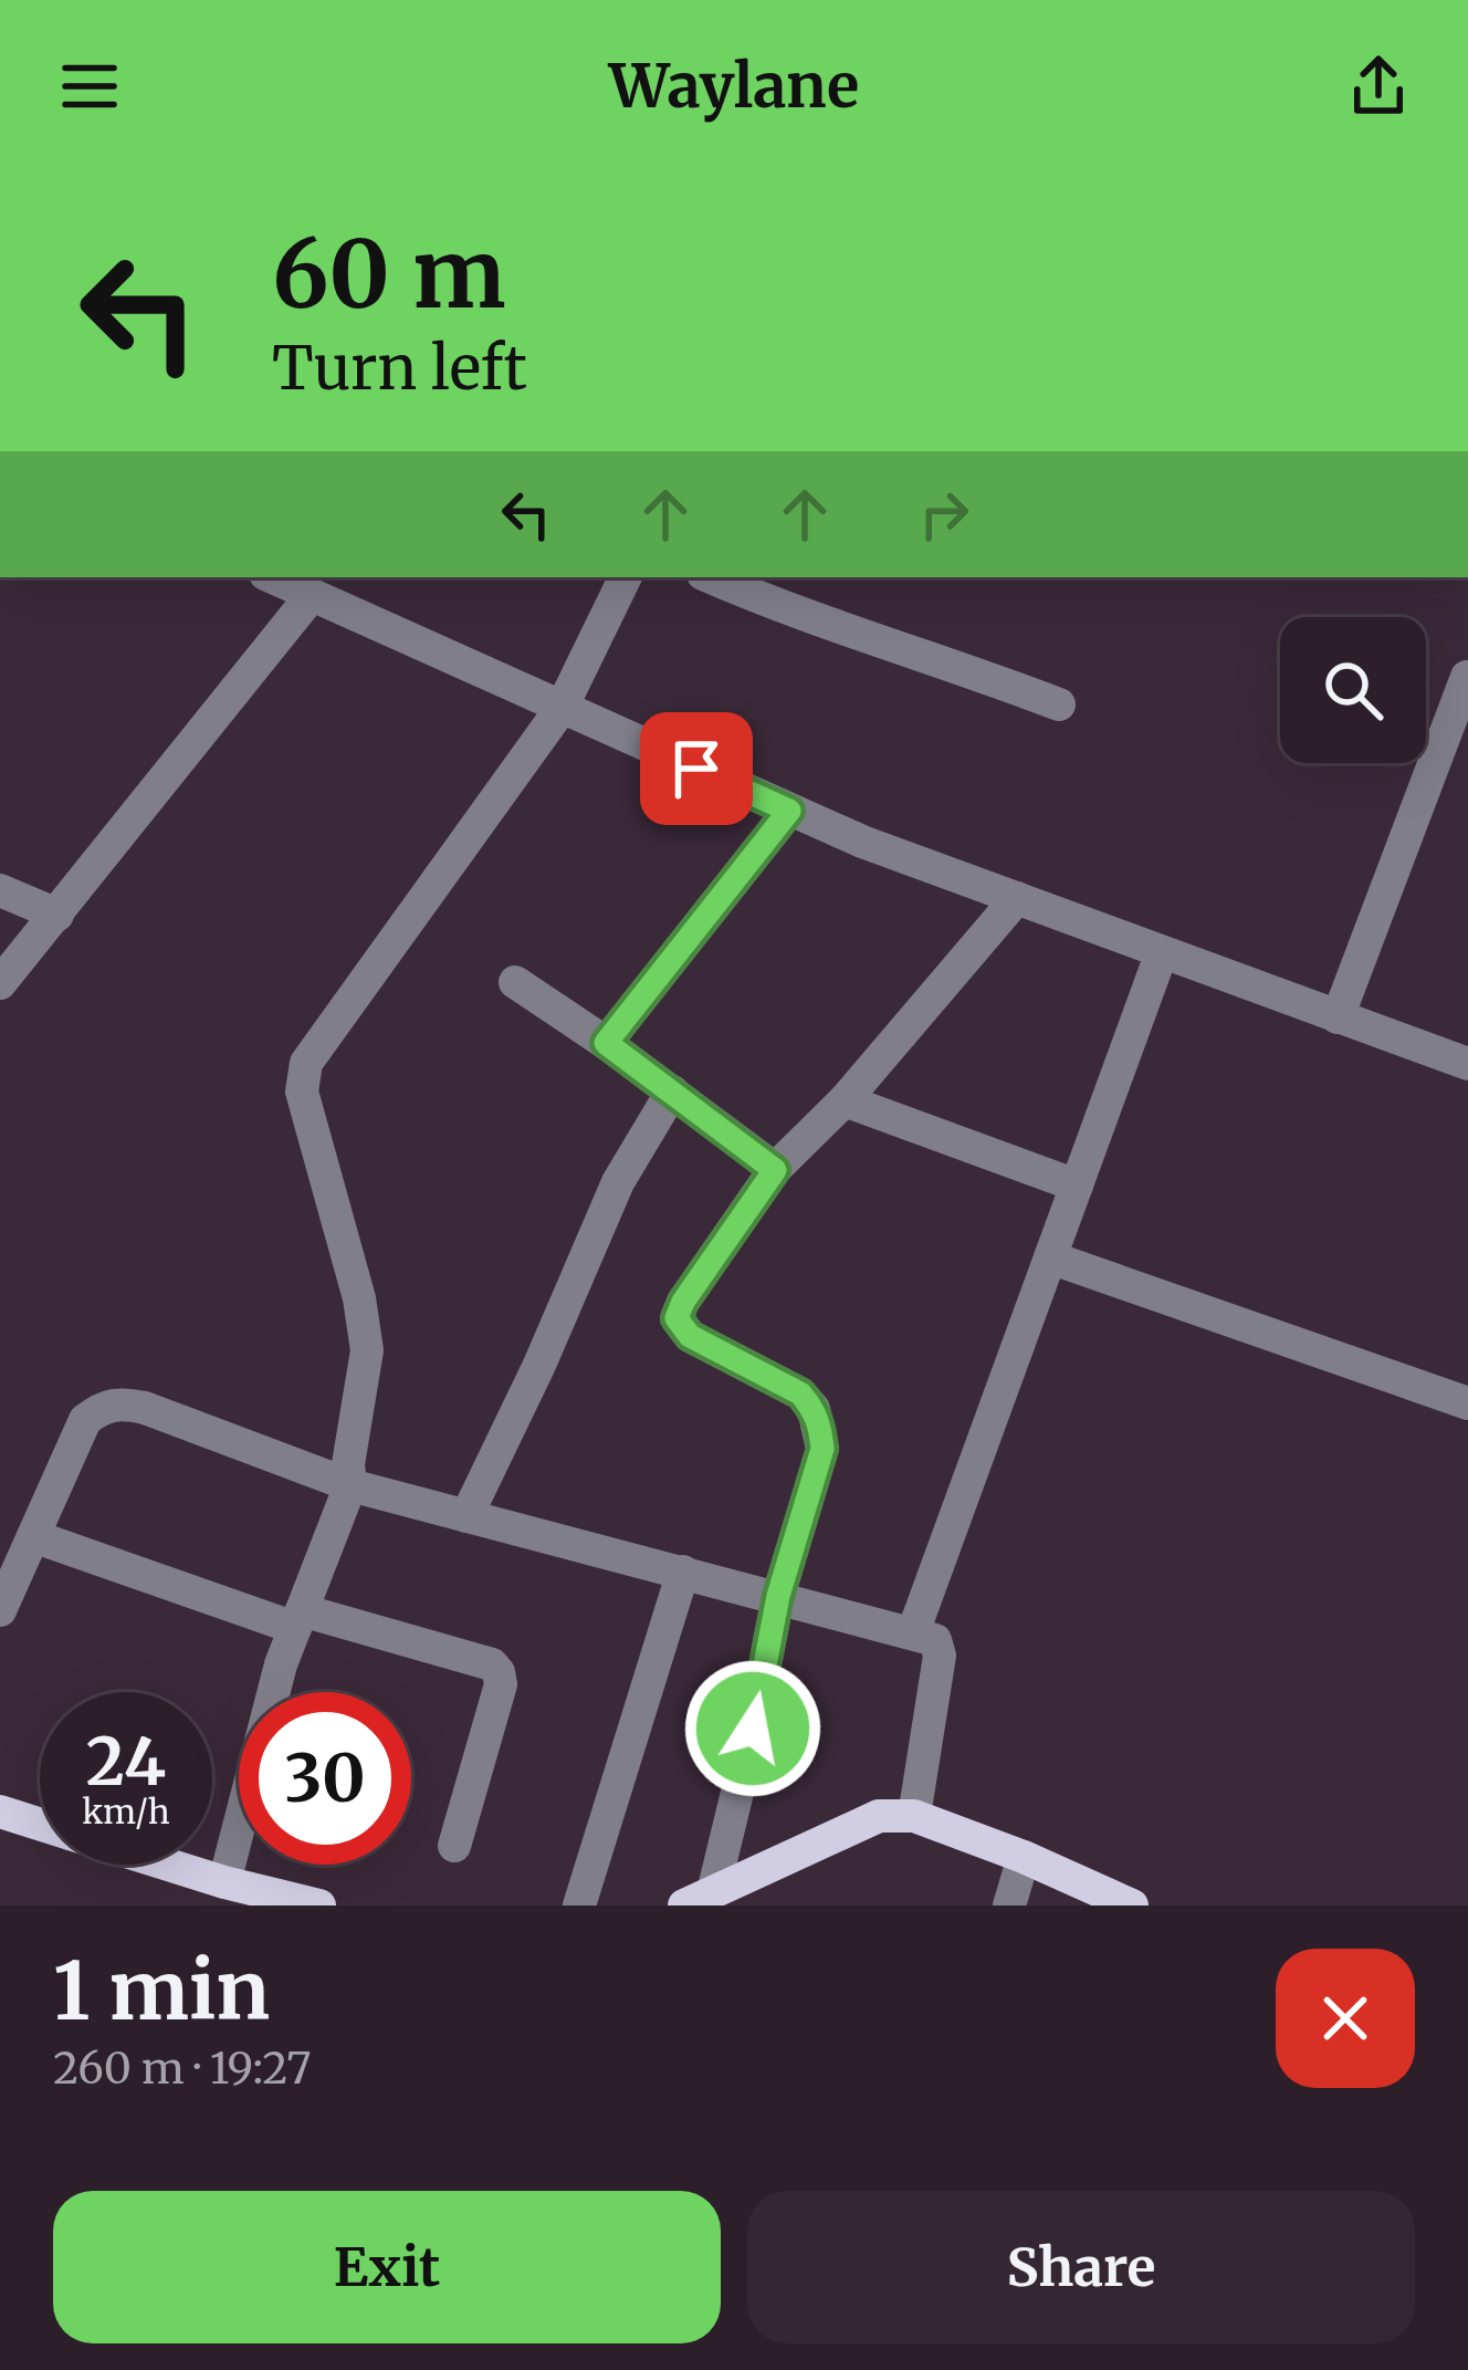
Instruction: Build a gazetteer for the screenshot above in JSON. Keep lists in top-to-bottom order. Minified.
{"page":{"header":"Waylane","turn":["60 m","Turn left"],"speed":"24 km/h","limit":"30","heading":["1 min","260 m · 19:27"],"buttons":["Exit","Share"]}}
